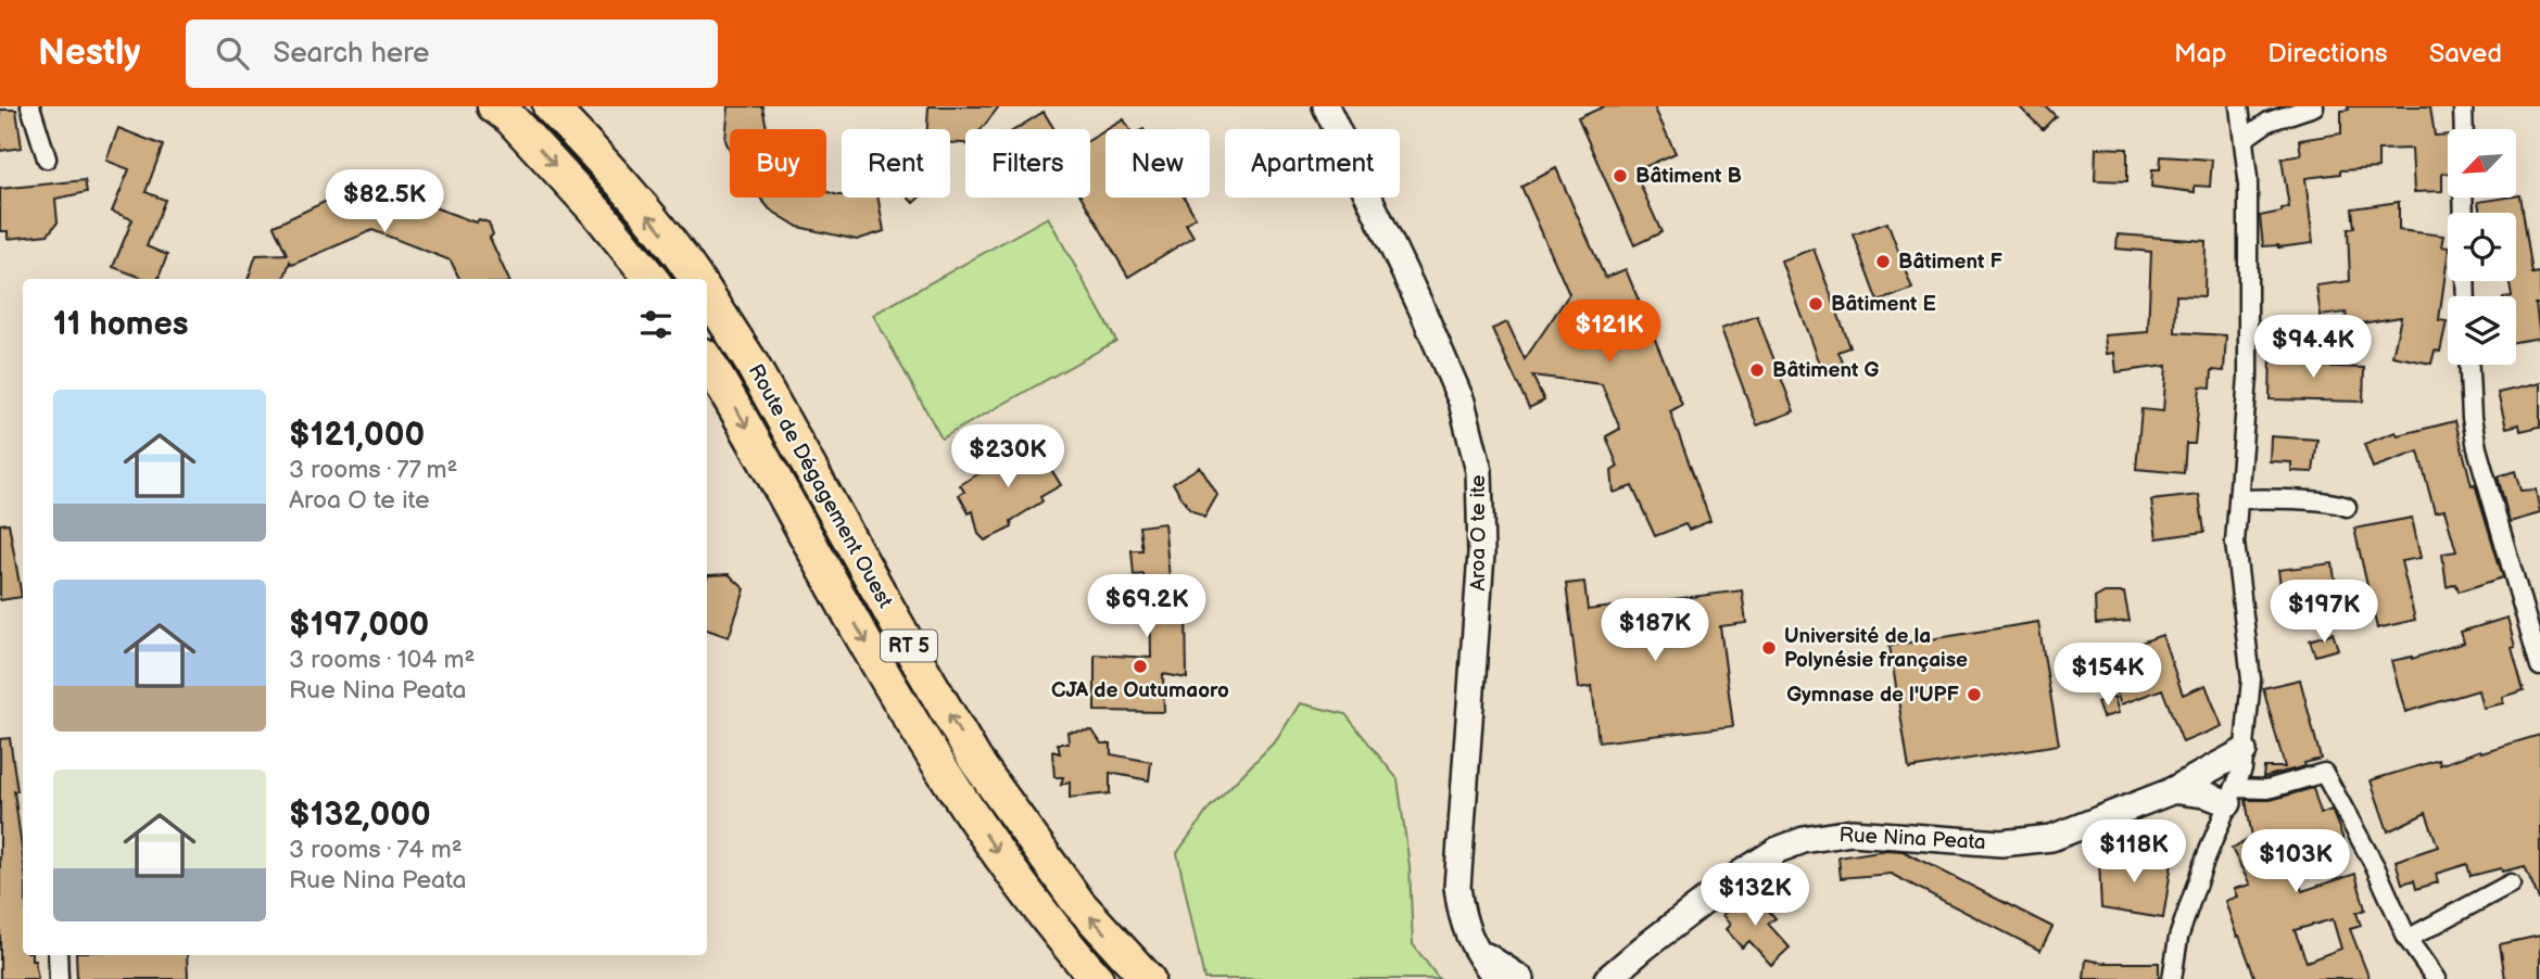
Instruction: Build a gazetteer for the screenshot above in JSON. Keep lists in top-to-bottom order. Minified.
{"streets":{"highway":["Route de Dégagement Ouest","RT 5"],"main road":["Aroa O te ite","Rue Nina Peata"]},"places":["Bâtiment B","Bâtiment F","Bâtiment E","Bâtiment G","Université de la Polynésie française","CJA de Outumaoro","Gymnase de l'UPF"],"north":"bottom left","page":{"header":"Nestly","search":"Search here","nav":["Map","Directions","Saved"],"chip":["Buy","Rent","Filters","New","Apartment"],"price":["$82.5K","$121K","$94.4K","$230K","$69.2K","$197K","$187K","$154K","$118K","$103K","$132K"],"heading":"11 homes","list":[{"name":"$121,000","note":"3 rooms · 77 m² · Aroa O te ite"},{"name":"$197,000","note":"3 rooms · 104 m² · Rue Nina Peata"},{"name":"$132,000","note":"3 rooms · 74 m² · Rue Nina Peata"}]}}
